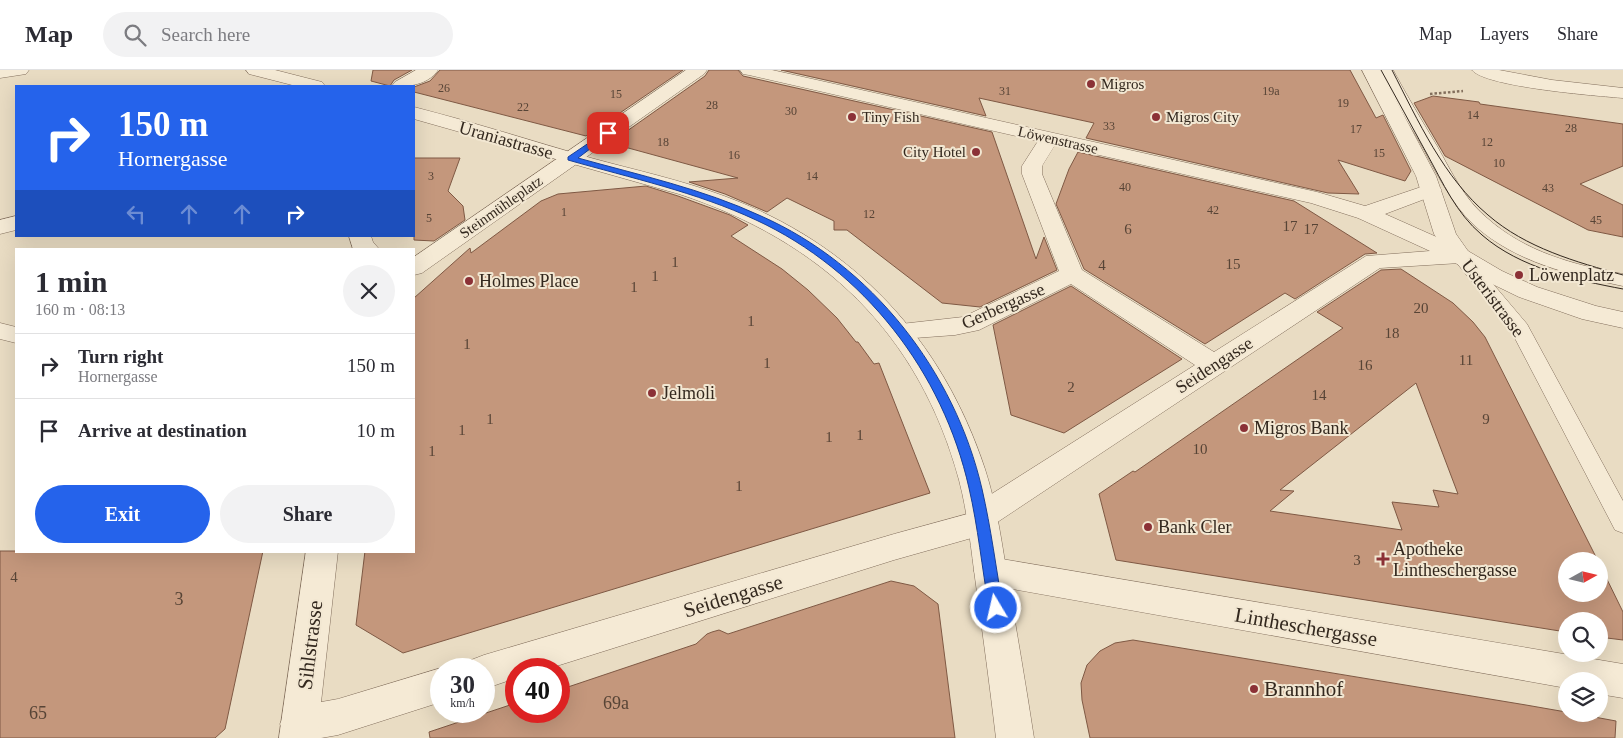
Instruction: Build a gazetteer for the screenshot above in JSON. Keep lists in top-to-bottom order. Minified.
{"streets":{"street":["Uraniastrasse","Löwenstrasse","Steinmühleplatz","Usteristrasse","Gerbergasse","Seidengasse","Lintheschergasse","Sihlstrasse"]},"crossings":[["Uraniastrasse","Steinmühleplatz"],["Uraniastrasse","Gerbergasse"],["Uraniastrasse","Seidengasse"],["Uraniastrasse","Lintheschergasse"],["Löwenstrasse","Usteristrasse"],["Löwenstrasse","Seidengasse"],["Usteristrasse","Seidengasse"]],"places":{"other":["Migros","Tiny Fish","Migros City","City Hotel","Löwenplatz","Holmes Place","Jelmoli","Migros Bank","Bank Cler","Brannhof"],"health":["Apotheke Lintheschergasse"]},"house_numbers":["26","31","19a","15","19","28","22","30","14","33","28","17","18","12","15","16","10","3","14","40","43","42","1","12","5","45","17","6","17","1","15","4","1","1","20","1","18","1","11","1","16","2","14","1","9","1","1","1","10","1","1","3","4","3","69a","65"],"north":"right","page":{"header":"Map","search":"Search here","nav":["Map","Layers","Share"],"turn":["150 m","Hornergasse"],"heading":["1 min","160 m · 08:13"],"list":[{"name":"Turn right","note":"Hornergasse","value":"150 m"},{"name":"Arrive at destination","value":"10 m"}],"buttons":["Exit","Share"],"speed":"30 km/h","limit":"40"}}
